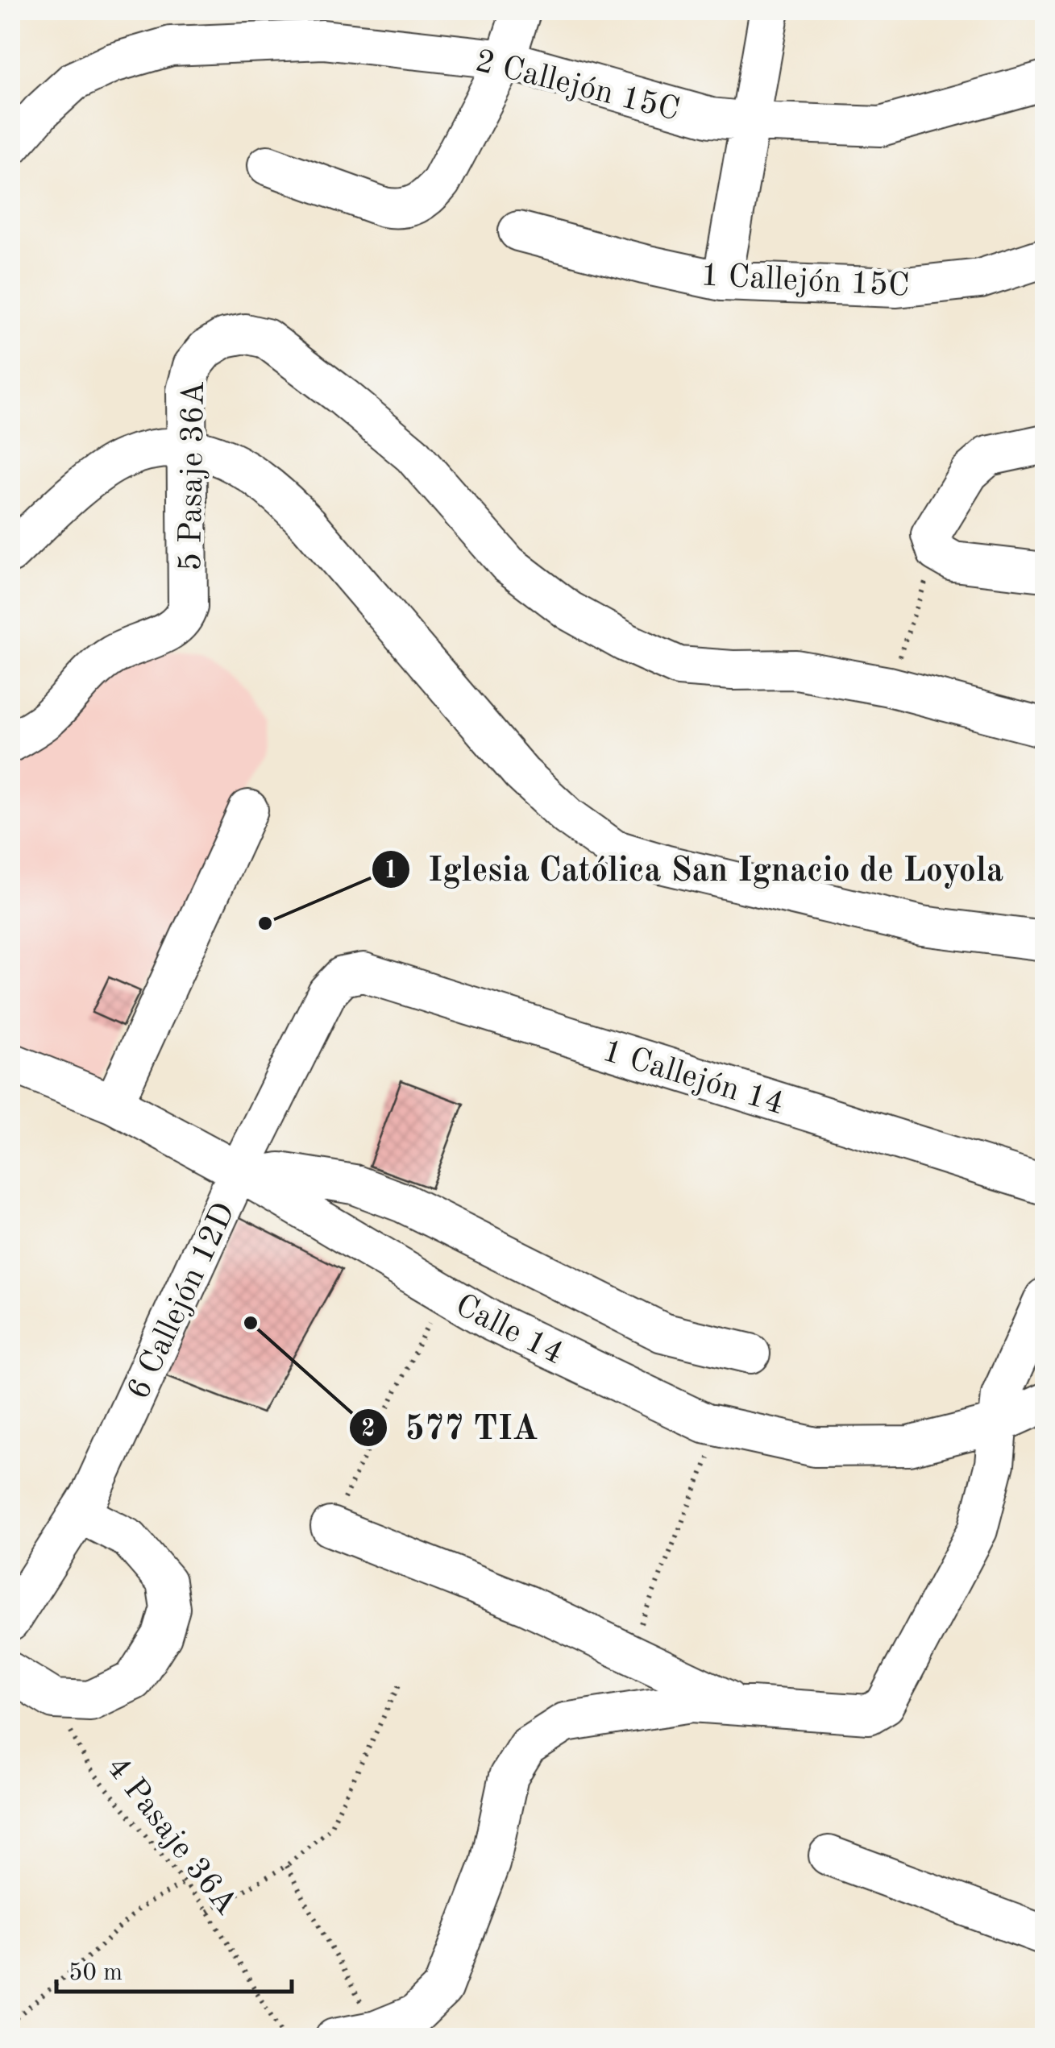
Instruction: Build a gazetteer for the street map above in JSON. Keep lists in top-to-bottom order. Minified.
{"streets":{"street":["2 Callejón 15C","1 Callejón 15C","5 Pasaje 36A","1 Callejón 14","6 Callejón 12D","Calle 14"],"path":["4 Pasaje 36A"]},"crossings":[["1 Callejón 14","6 Callejón 12D"],["6 Callejón 12D","Calle 14"]],"places":["Iglesia Católica San Ignacio de Loyola","577 TIA"],"scale_bar":"50 m"}
